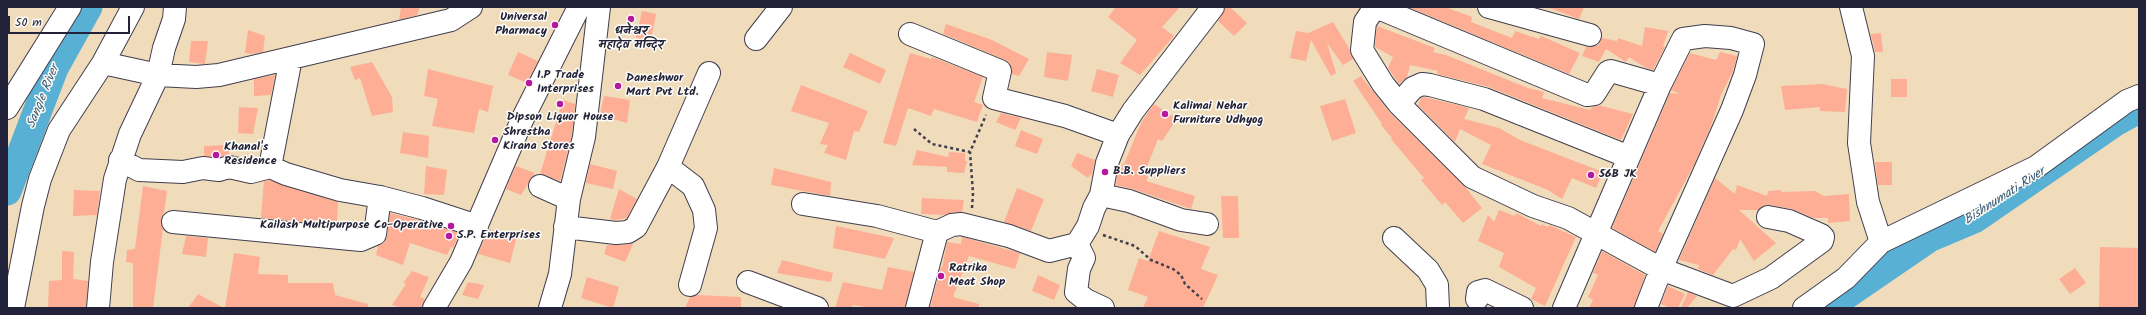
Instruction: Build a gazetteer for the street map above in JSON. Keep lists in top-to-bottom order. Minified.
{"water":["Sangle River","Bishnumati River"],"places":["धनेश्वर महादेव मन्दिर","Universal Pharmacy","I.P Trade Interprises","Daneshwor Mart Pvt Ltd.","Dipson Liquor House","Kalimai Nehar Furniture Udhyog","Shrestha Kirana Stores","Khanal's Residence","B.B. Suppliers","56B JK","Kailash Multipurpose Co-Operative","S.P. Enterprises","Ratrika Meat Shop"],"scale_bar":"50 m"}
